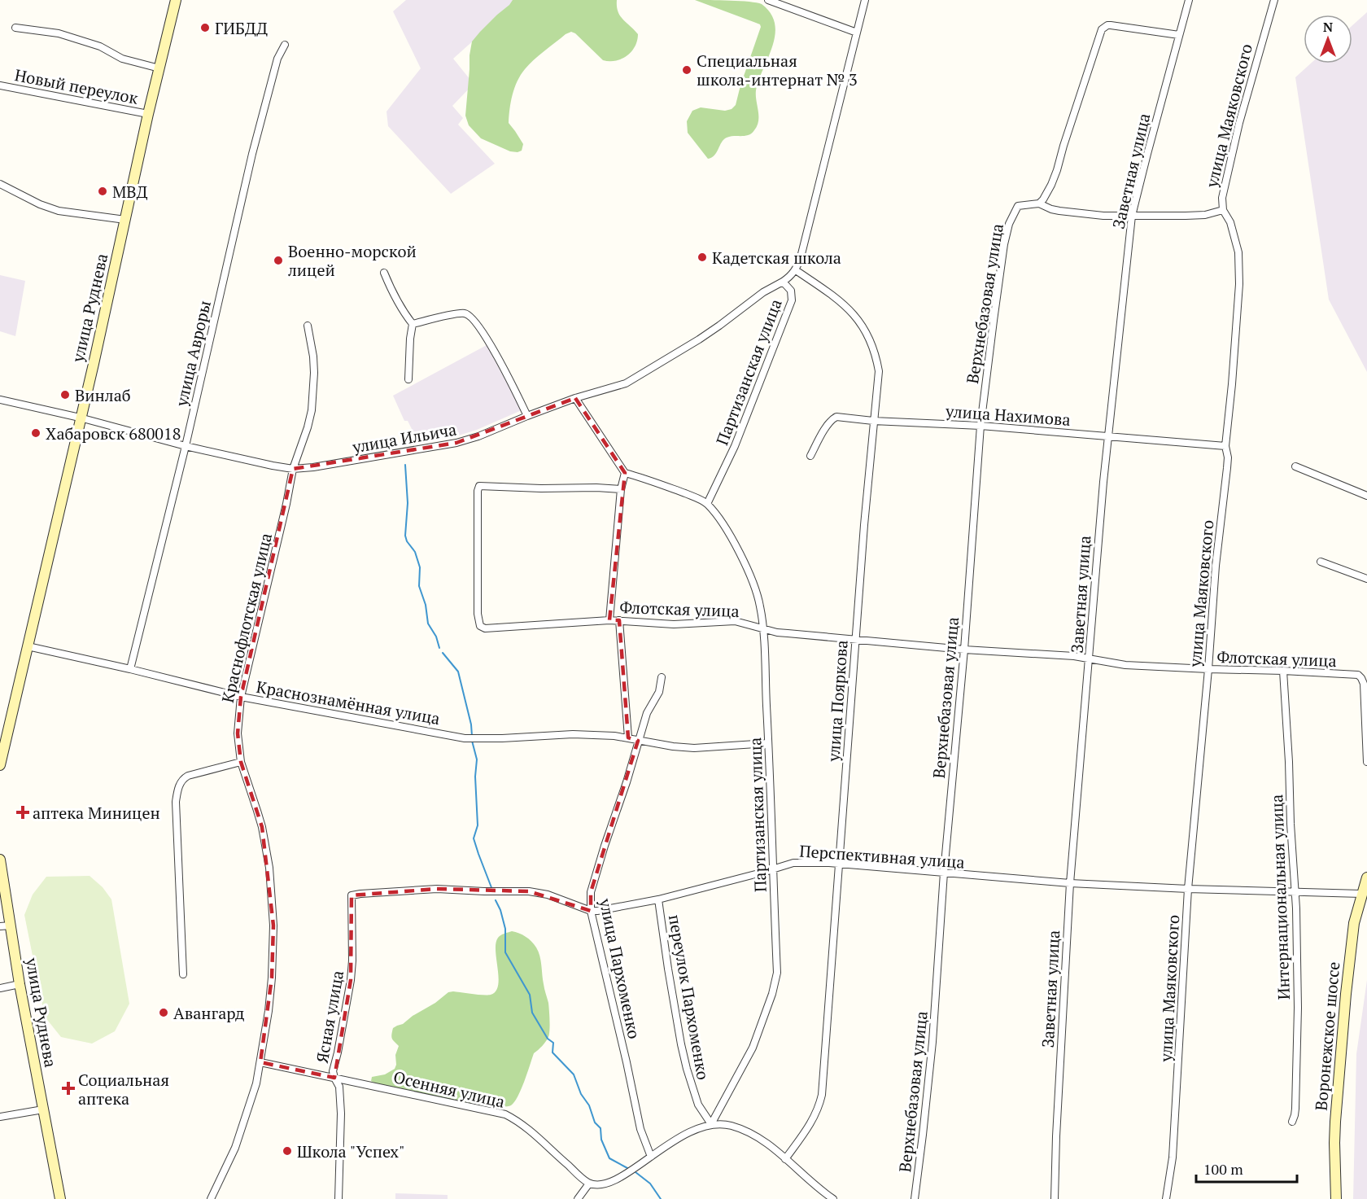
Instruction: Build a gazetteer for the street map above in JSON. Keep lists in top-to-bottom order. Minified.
{"streets":{"main road":["улица Руднева","Воронежское шоссе"],"street":["Новый переулок","улица Маяковского","Заветная улица","Верхнебазовая улица","улица Авроры","Партизанская улица","улица Нахимова","улица Ильича","Флотская улица","Краснофлотская улица","улица Пояркова","Краснознамённая улица","Перспективная улица","Интернациональная улица","улица Пархоменко","переулок Пархоменко","Ясная улица","Осенняя улица"]},"crossings":[["Новый переулок","улица Руднева"],["улица Маяковского","улица Нахимова"],["улица Маяковского","Флотская улица"],["улица Маяковского","Перспективная улица"],["Заветная улица","улица Нахимова"],["Заветная улица","Флотская улица"],["Заветная улица","Перспективная улица"],["Верхнебазовая улица","улица Нахимова"],["Верхнебазовая улица","Флотская улица"],["Верхнебазовая улица","Перспективная улица"],["улица Руднева","улица Ильича"],["улица Руднева","Краснознамённая улица"],["улица Авроры","улица Ильича"],["улица Авроры","Краснознамённая улица"],["Партизанская улица","улица Ильича"],["Партизанская улица","Флотская улица"],["Партизанская улица","улица Пояркова"],["Партизанская улица","Перспективная улица"],["Партизанская улица","переулок Пархоменко"],["улица Нахимова","улица Пояркова"],["улица Ильича","Краснофлотская улица"],["Флотская улица","улица Пояркова"],["Флотская улица","Интернациональная улица"],["Краснофлотская улица","Краснознамённая улица"],["Краснофлотская улица","Осенняя улица"],["улица Пояркова","Перспективная улица"],["Перспективная улица","Интернациональная улица"],["Перспективная улица","улица Пархоменко"],["Перспективная улица","переулок Пархоменко"],["Перспективная улица","Ясная улица"],["Перспективная улица","Воронежское шоссе"],["Ясная улица","Осенняя улица"]],"places":{"other":["ГИБДД","Специальная школа-интернат № 3","МВД","Кадетская школа","Военно-морской лицей","Винлаб","Хабаровск 680018","Авангард","Школа \"Успех\""],"health":["аптека Миницен","Социальная аптека"]},"scale_bar":"100 m","north":"top"}
